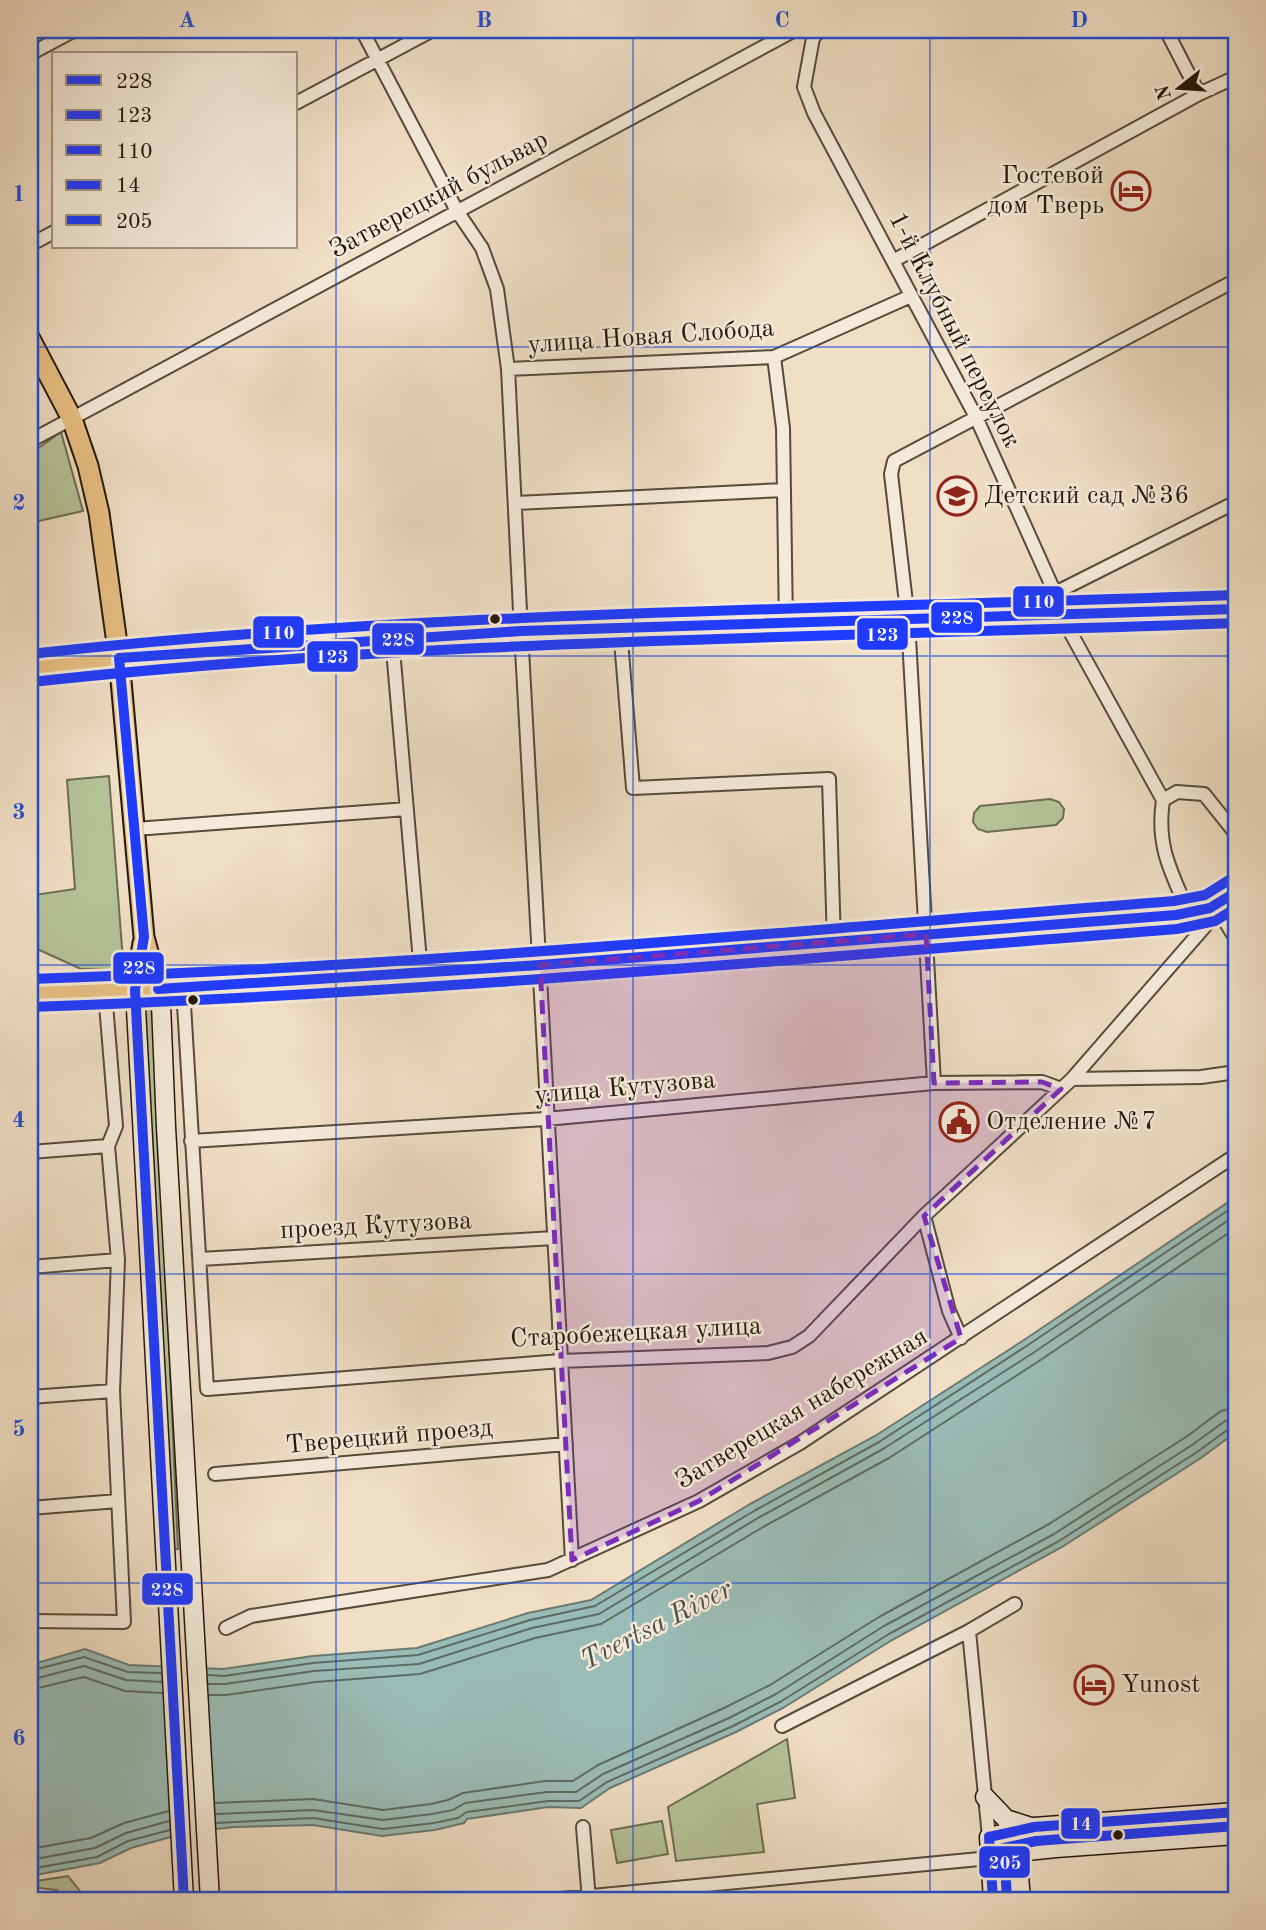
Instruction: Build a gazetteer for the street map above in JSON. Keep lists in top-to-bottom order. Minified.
{"streets":{"main road":["Старобежецкая улица"],"street":["Затверецкий бульвар","1-й Клубный переулок","улица Новая Слобода","улица Кутузова","проезд Кутузова","Затверецкая набережная","Тверецкий проезд"]},"crossings":[["1-й Клубный переулок","улица Новая Слобода"],["улица Кутузова","Старобежецкая улица"],["проезд Кутузова","Старобежецкая улица"]],"water":["Tvertsa River"],"places":{"hotel":["Гостевой дом Тверь","Yunost"],"school or university":["Детский сад №36"],"public building":["Отделение №7"]},"lines":["transit line 110","transit line 228","transit line 123","transit line 14","transit line 205"],"legend":["228","123","110","14","205"],"north":"left","grid":{"columns":["A","B","C","D"],"rows":["1","2","3","4","5","6"]}}
